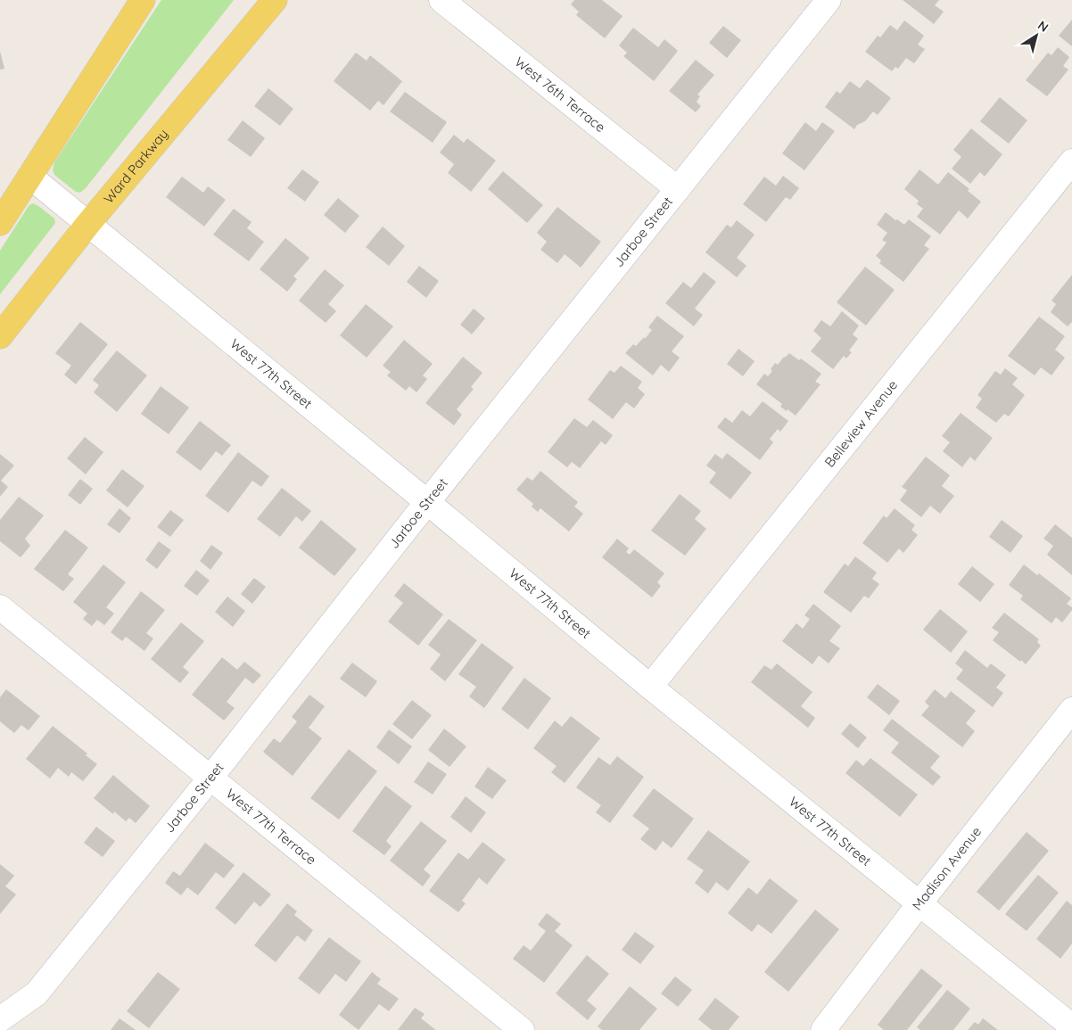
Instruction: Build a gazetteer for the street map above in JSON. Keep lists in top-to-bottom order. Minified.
{"streets":{"main road":["Ward Parkway"],"street":["West 76th Terrace","Jarboe Street","West 77th Street","Belleview Avenue","West 77th Terrace","Madison Avenue"]},"crossings":[["West 76th Terrace","Jarboe Street"],["Ward Parkway","West 77th Street"],["Jarboe Street","West 77th Street"],["Jarboe Street","West 77th Terrace"],["West 77th Street","Belleview Avenue"],["West 77th Street","Madison Avenue"]],"north":"top right"}
